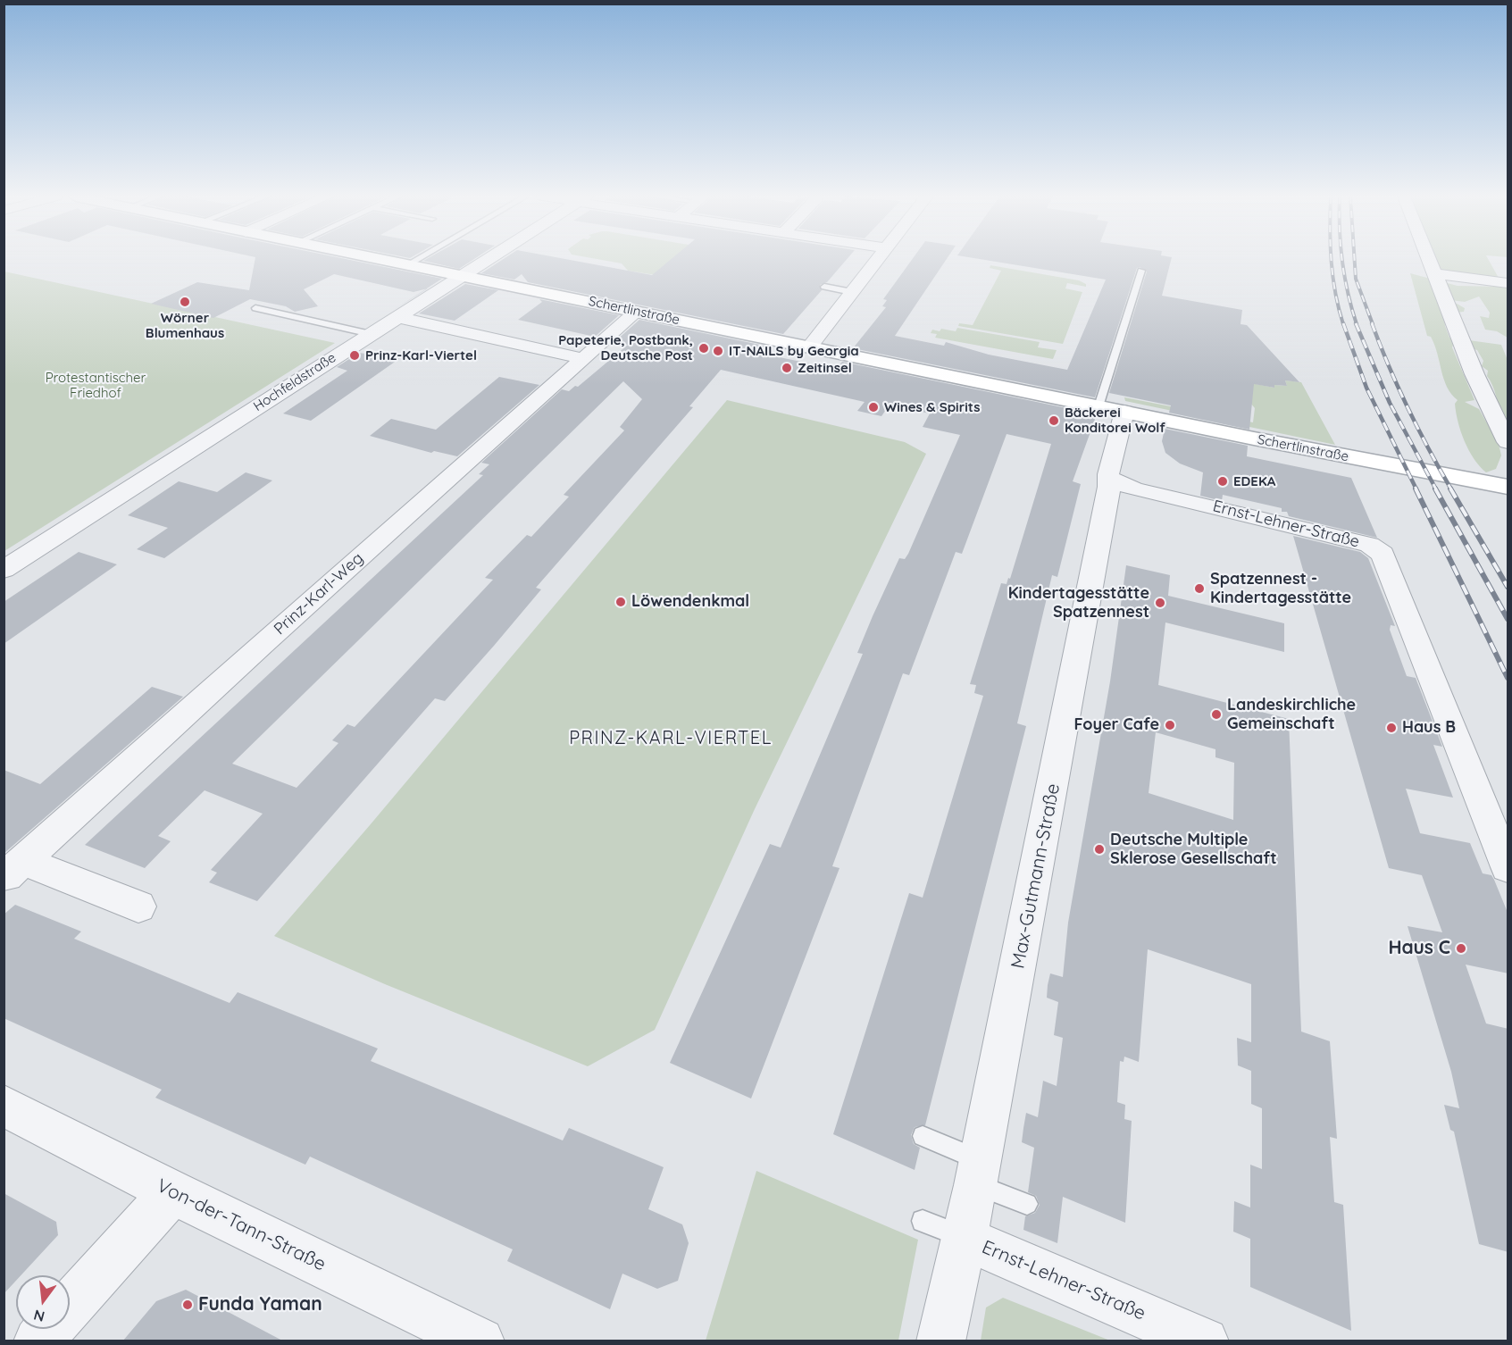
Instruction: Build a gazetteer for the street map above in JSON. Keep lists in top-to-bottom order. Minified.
{"streets":{"street":["Schertlinstraße","Hochfeldstraße","Ernst-Lehner-Straße","Prinz-Karl-Weg","Max-Gutmann-Straße","Von-der-Tann-Straße"]},"crossings":[["Schertlinstraße","Hochfeldstraße"],["Schertlinstraße","Prinz-Karl-Weg"],["Schertlinstraße","Max-Gutmann-Straße"],["Ernst-Lehner-Straße","Max-Gutmann-Straße"]],"districts":["PRINZ-KARL-VIERTEL"],"parks":["Protestantischer Friedhof"],"places":["Wörner Blumenhaus","Papeterie, Postbank, Deutsche Post","IT-NAILS by Georgia","Prinz-Karl-Viertel","Zeitinsel","Wines & Spirits","Bäckerei Konditorei Wolf","EDEKA","Spatzennest - Kindertagesstätte","Löwendenkmal","Kindertagesstätte Spatzennest","Landeskirchliche Gemeinschaft","Foyer Cafe","Haus B","Deutsche Multiple Sklerose Gesellschaft","Haus C","Funda Yaman"],"north":"bottom"}
